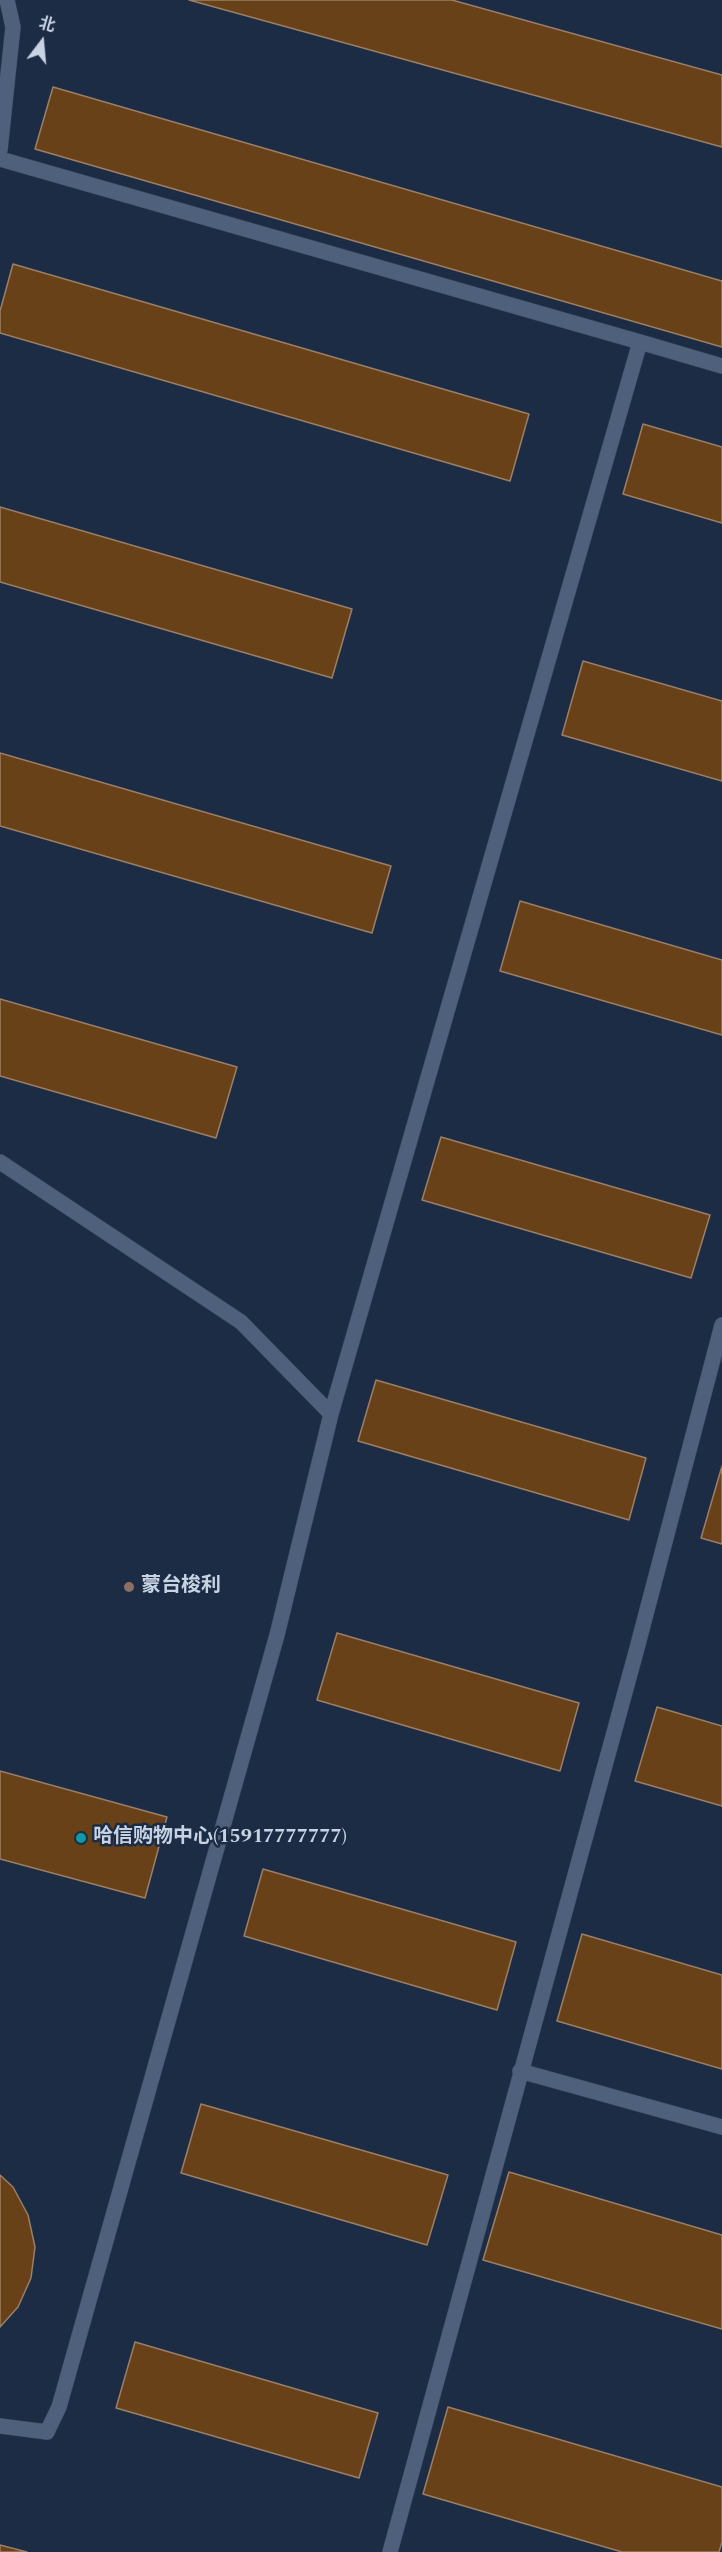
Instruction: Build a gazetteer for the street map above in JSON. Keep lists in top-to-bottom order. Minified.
{"places":["蒙台梭利","哈信购物中心(15917777777)"],"north":"top"}
